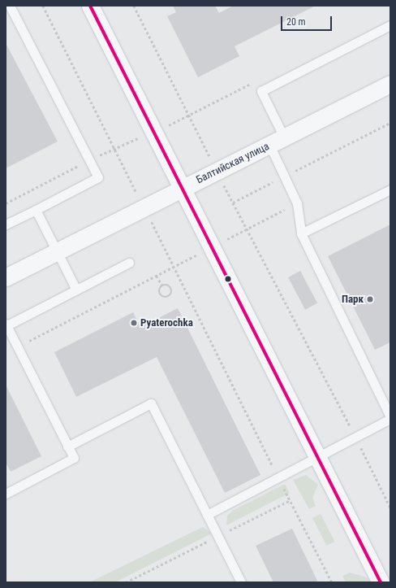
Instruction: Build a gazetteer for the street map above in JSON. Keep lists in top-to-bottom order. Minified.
{"streets":{"street":["Балтийская улица"]},"places":["Парк","Pyaterochka"],"scale_bar":"20 m"}
